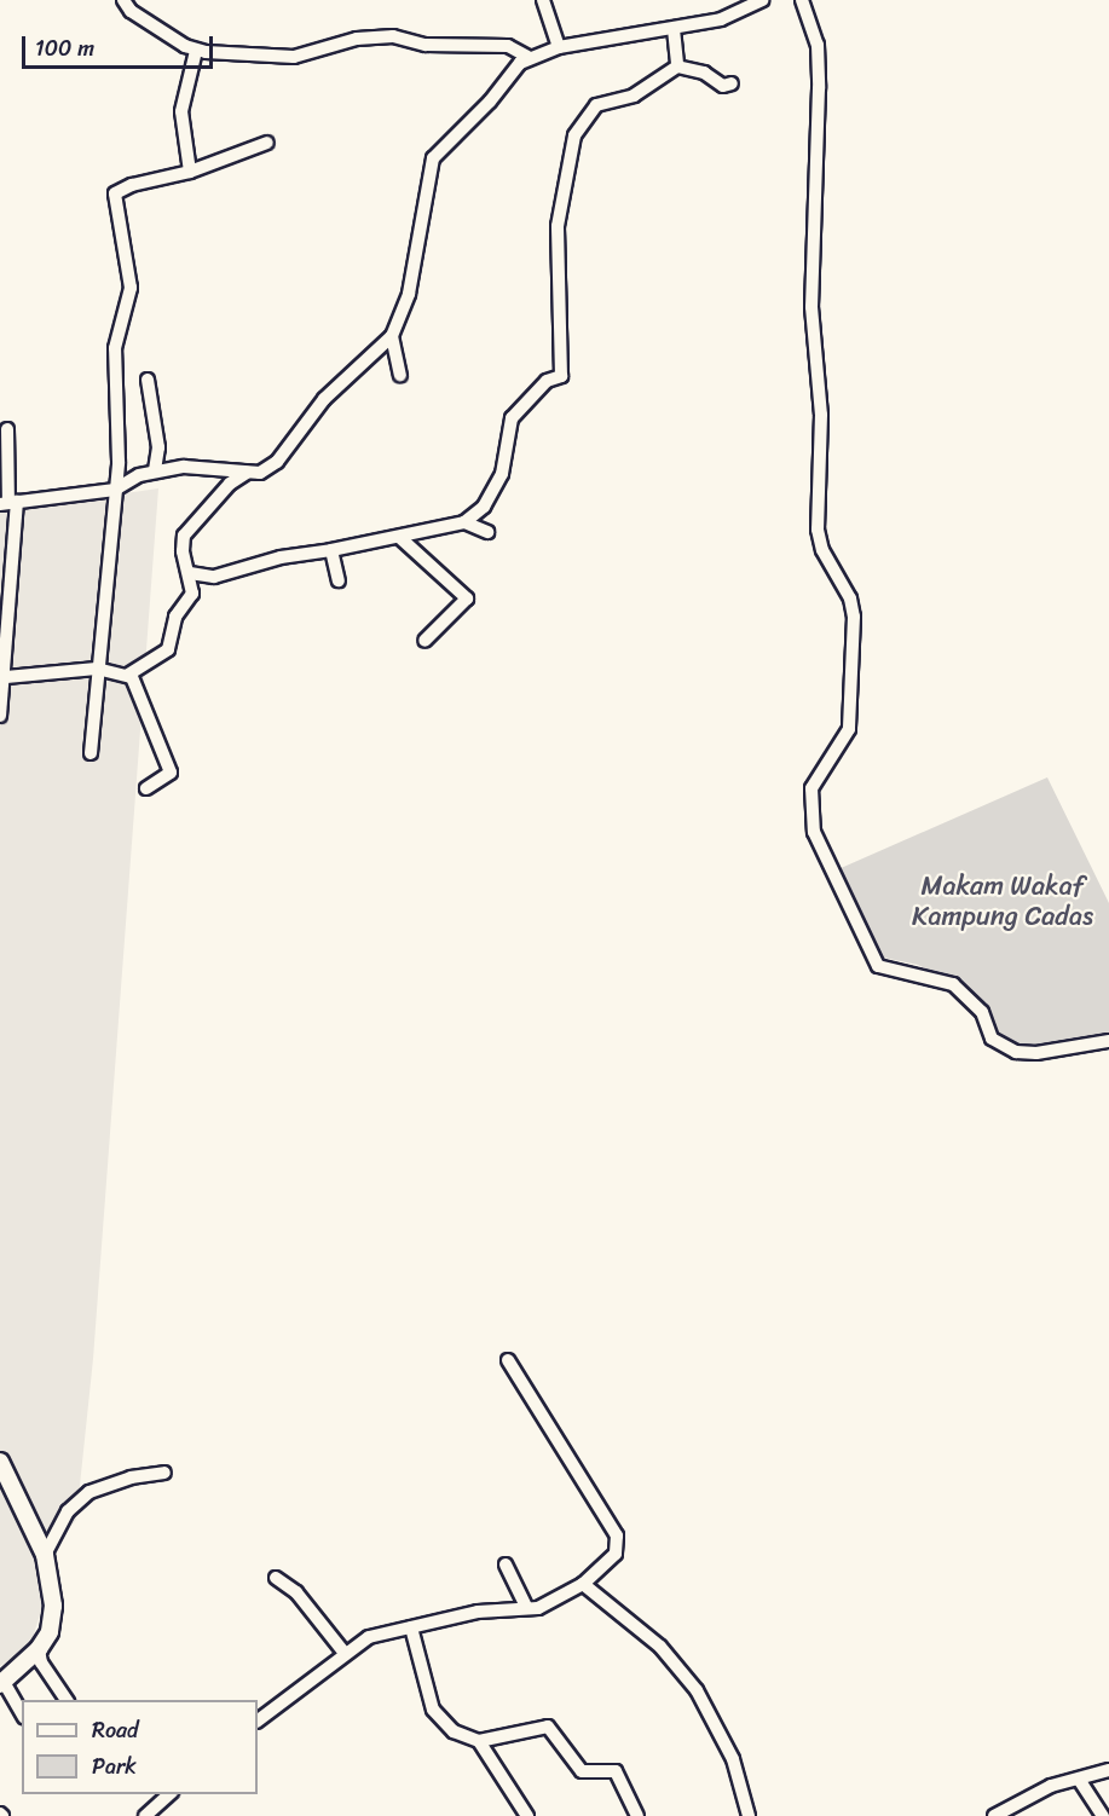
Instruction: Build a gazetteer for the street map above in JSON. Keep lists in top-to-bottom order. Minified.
{"parks":["Makam Wakaf Kampung Cadas"],"legend":["Road","Park"],"scale_bar":"100 m"}
